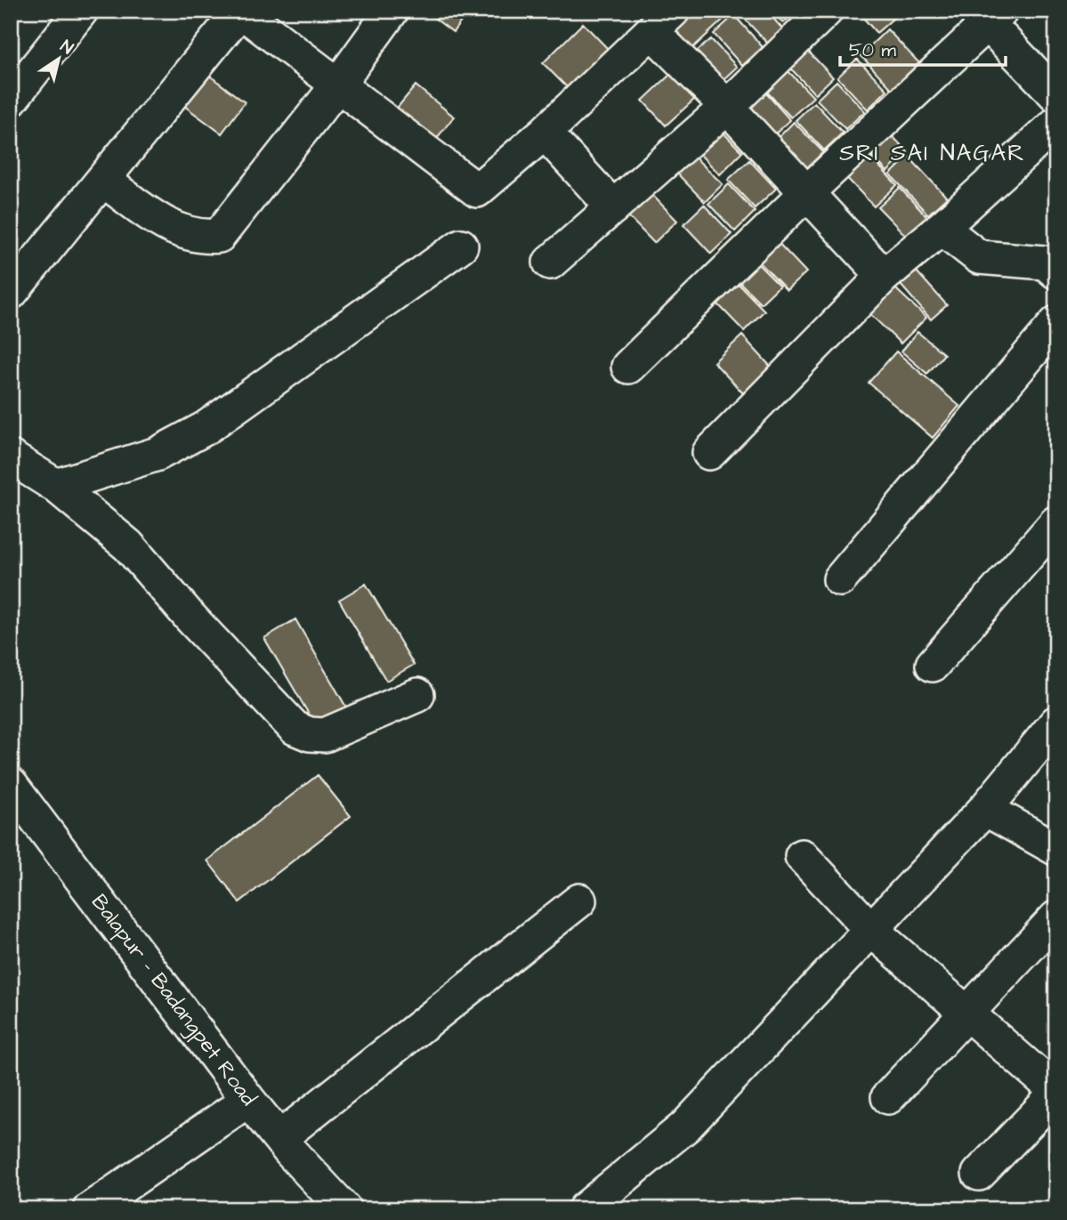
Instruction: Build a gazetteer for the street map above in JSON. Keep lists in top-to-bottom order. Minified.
{"streets":{"street":["Balapur - Badangpet Road"]},"districts":["SRI SAI NAGAR"],"scale_bar":"50 m","north":"top right"}
